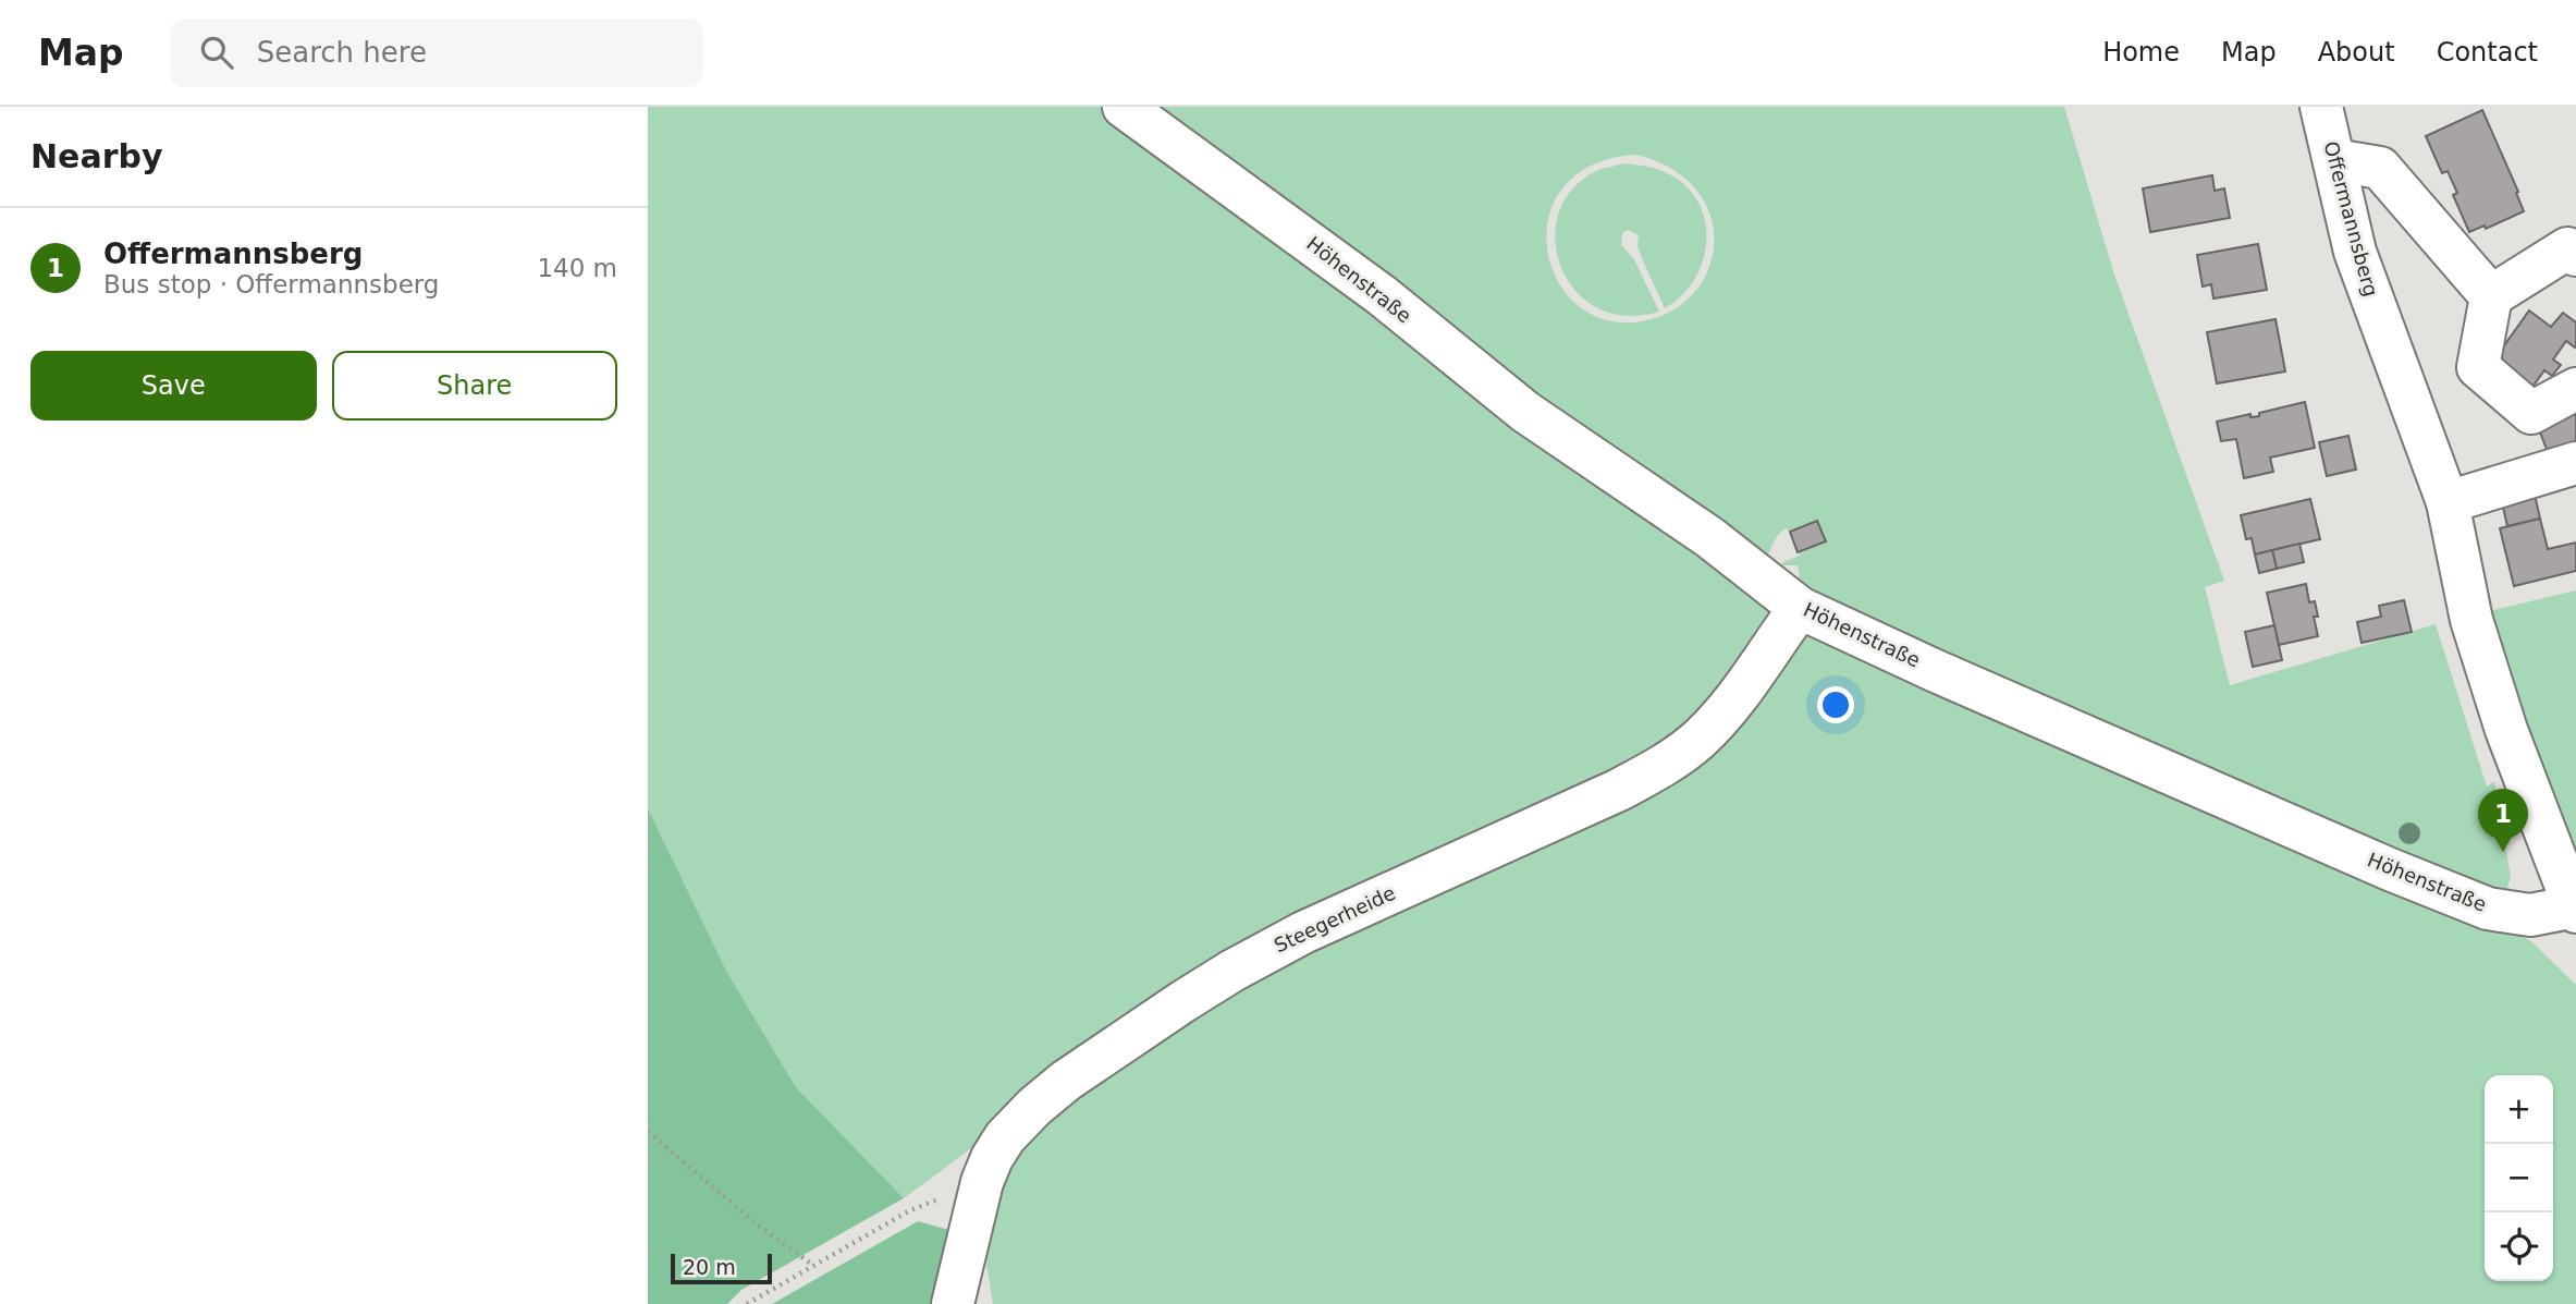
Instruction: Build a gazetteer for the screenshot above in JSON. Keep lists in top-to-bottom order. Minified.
{"streets":{"street":["Offermannsberg","Höhenstraße","Steegerheide"]},"crossings":[["Offermannsberg","Höhenstraße"],["Höhenstraße","Steegerheide"]],"scale_bar":"20 m","page":{"header":"Map","search":"Search here","nav":["Home","Map","About","Contact"],"heading":"Nearby","list":[{"mark":"1","name":"Offermannsberg","note":"Bus stop · Offermannsberg","value":"140 m"}],"buttons":["Save","Share"],"pins":"1","map_buttons":["+","−"],"scale":"20 m"}}
